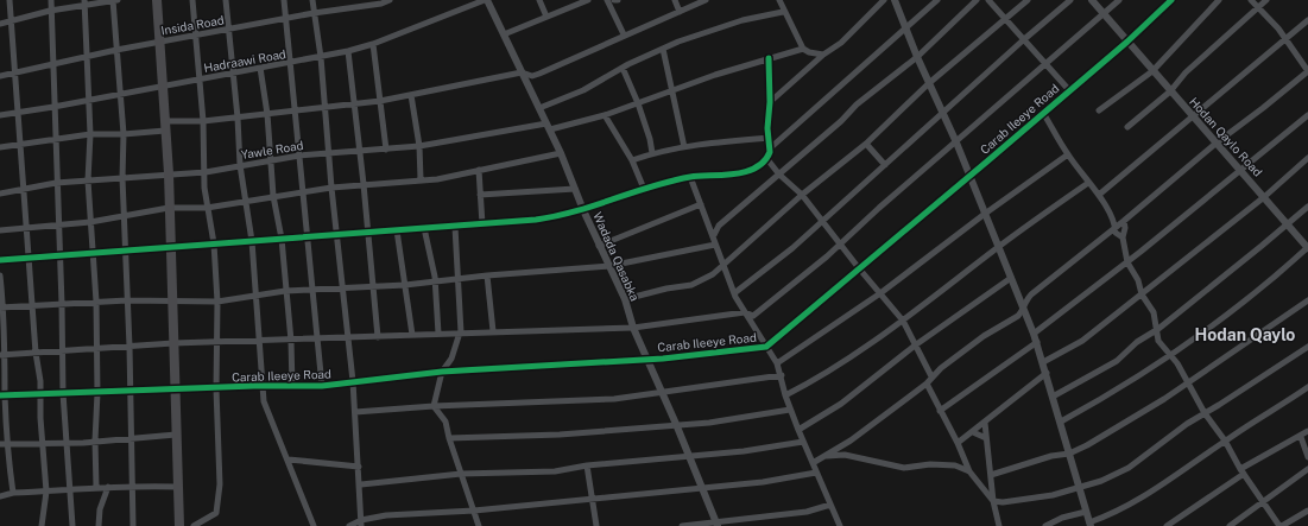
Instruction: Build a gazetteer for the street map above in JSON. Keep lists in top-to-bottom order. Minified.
{"streets":{"street":["Insida Road","Hadraawi Road","Carab Ileeye Road","Hodan Qaylo Road","Yawle Road","Wadada Qasabka"]},"crossings":[["Hadraawi Road","Wadada Qasabka"],["Carab Ileeye Road","Hodan Qaylo Road"],["Carab Ileeye Road","Wadada Qasabka"],["Yawle Road","Wadada Qasabka"]],"districts":["Hodan Qaylo"]}
